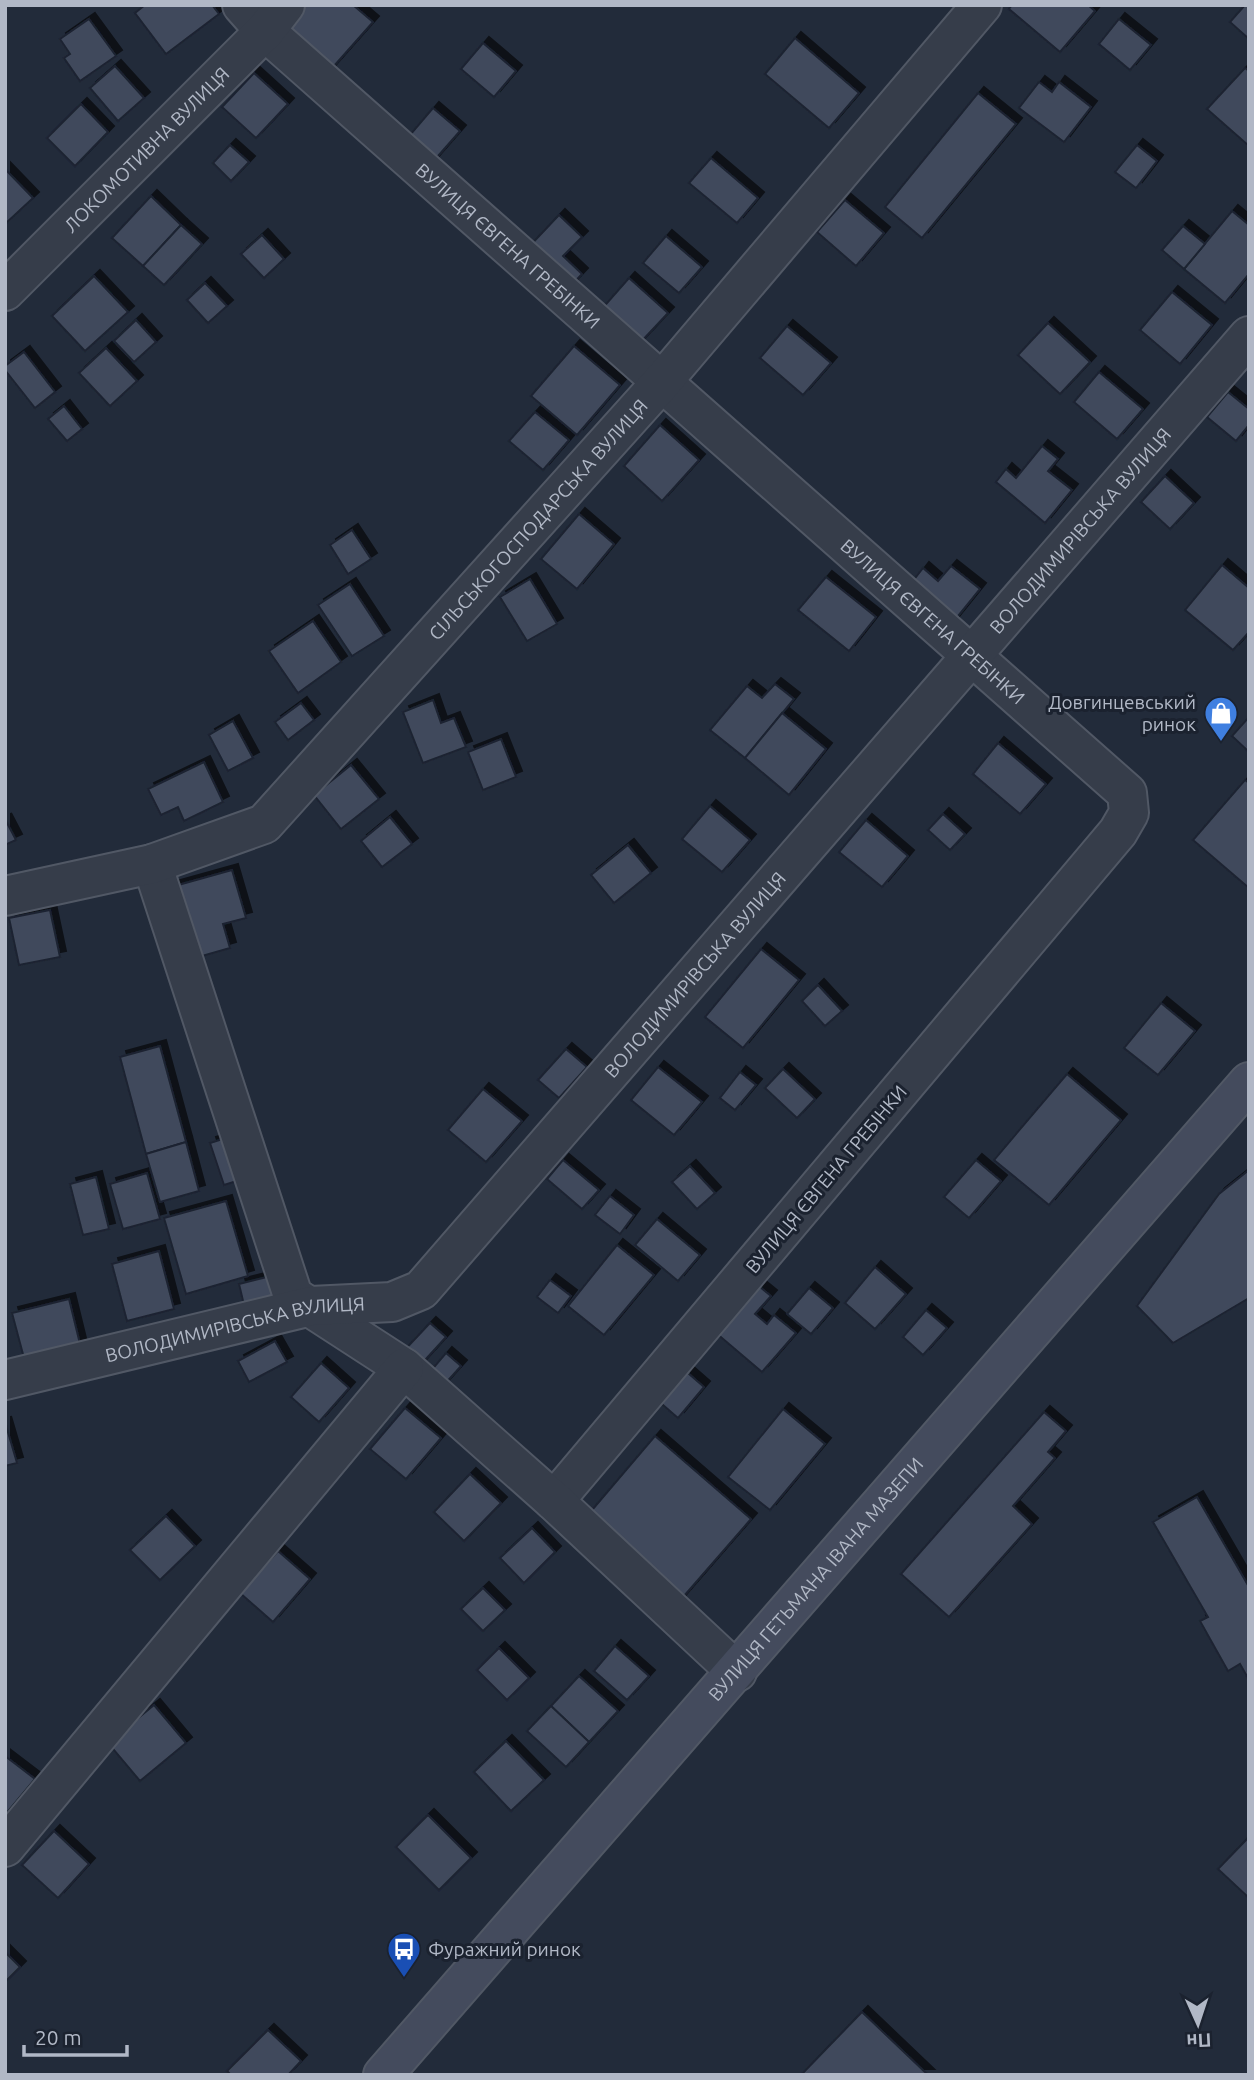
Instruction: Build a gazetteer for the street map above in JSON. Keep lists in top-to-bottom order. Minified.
{"streets":{"main road":["ВУЛИЦЯ ГЕТЬМАНА ІВАНА МАЗЕПИ"],"street":["ЛОКОМОТИВНА ВУЛИЦЯ","ВУЛИЦЯ ЄВГЕНА ГРЕБІНКИ","СІЛЬСЬКОГОСПОДАРСЬКА ВУЛИЦЯ","ВОЛОДИМИРІВСЬКА ВУЛИЦЯ"]},"crossings":[["ЛОКОМОТИВНА ВУЛИЦЯ","ВУЛИЦЯ ЄВГЕНА ГРЕБІНКИ"],["ВУЛИЦЯ ЄВГЕНА ГРЕБІНКИ","СІЛЬСЬКОГОСПОДАРСЬКА ВУЛИЦЯ"],["ВУЛИЦЯ ЄВГЕНА ГРЕБІНКИ","ВОЛОДИМИРІВСЬКА ВУЛИЦЯ"]],"places":{"shop":["Довгинцевський ринок"],"bus stop":["Фуражний ринок"]},"scale_bar":"20 m","north":"bottom"}
